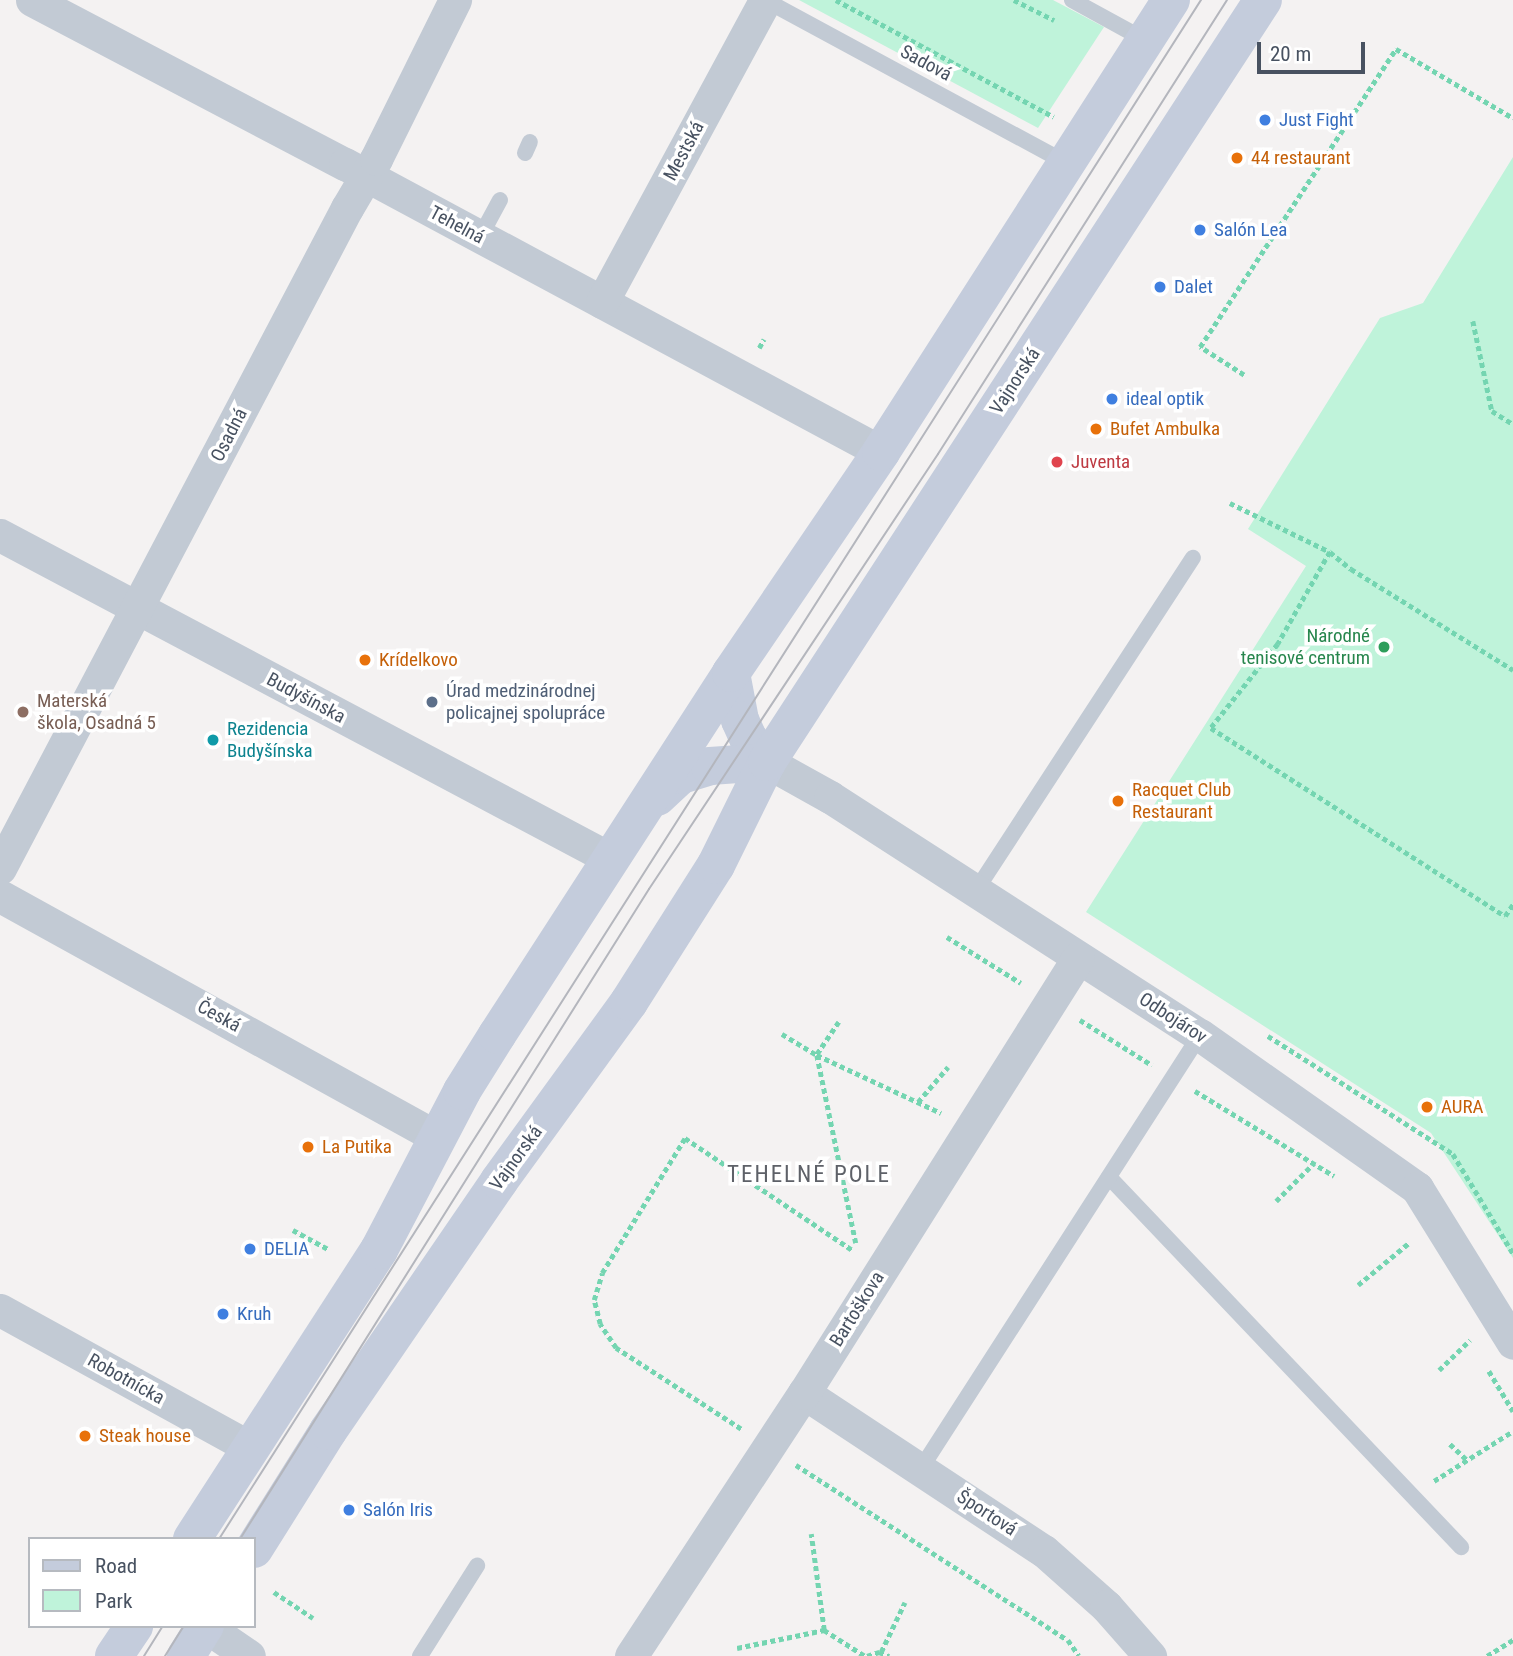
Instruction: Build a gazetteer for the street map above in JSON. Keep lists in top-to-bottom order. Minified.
{"streets":{"main road":["Vajnorská"],"street":["Mestská","Tehelná","Osadná","Budyšínska","Česká","Odbojárov","Bartoškova","Robotnícka","Športová"],"lane":["Sadová"]},"crossings":[["Sadová","Mestská"],["Mestská","Tehelná"],["Tehelná","Osadná"],["Vajnorská","Odbojárov"],["Osadná","Budyšínska"],["Odbojárov","Bartoškova"],["Bartoškova","Športová"]],"districts":["TEHELNÉ POLE"],"places":["Just Fight","44 restaurant","Salón Lea","Dalet","ideal optik","Bufet Ambulka","Juventa","Národné tenisové centrum","Krídelkovo","Úrad medzinárodnej policajnej spolupráce","Materská škola, Osadná 5","Rezidencia Budyšínska","Racquet Club Restaurant","AURA","La Putika","DELIA","Kruh","Steak house","Salón Iris"],"legend":["Road","Park"],"scale_bar":"20 m"}
